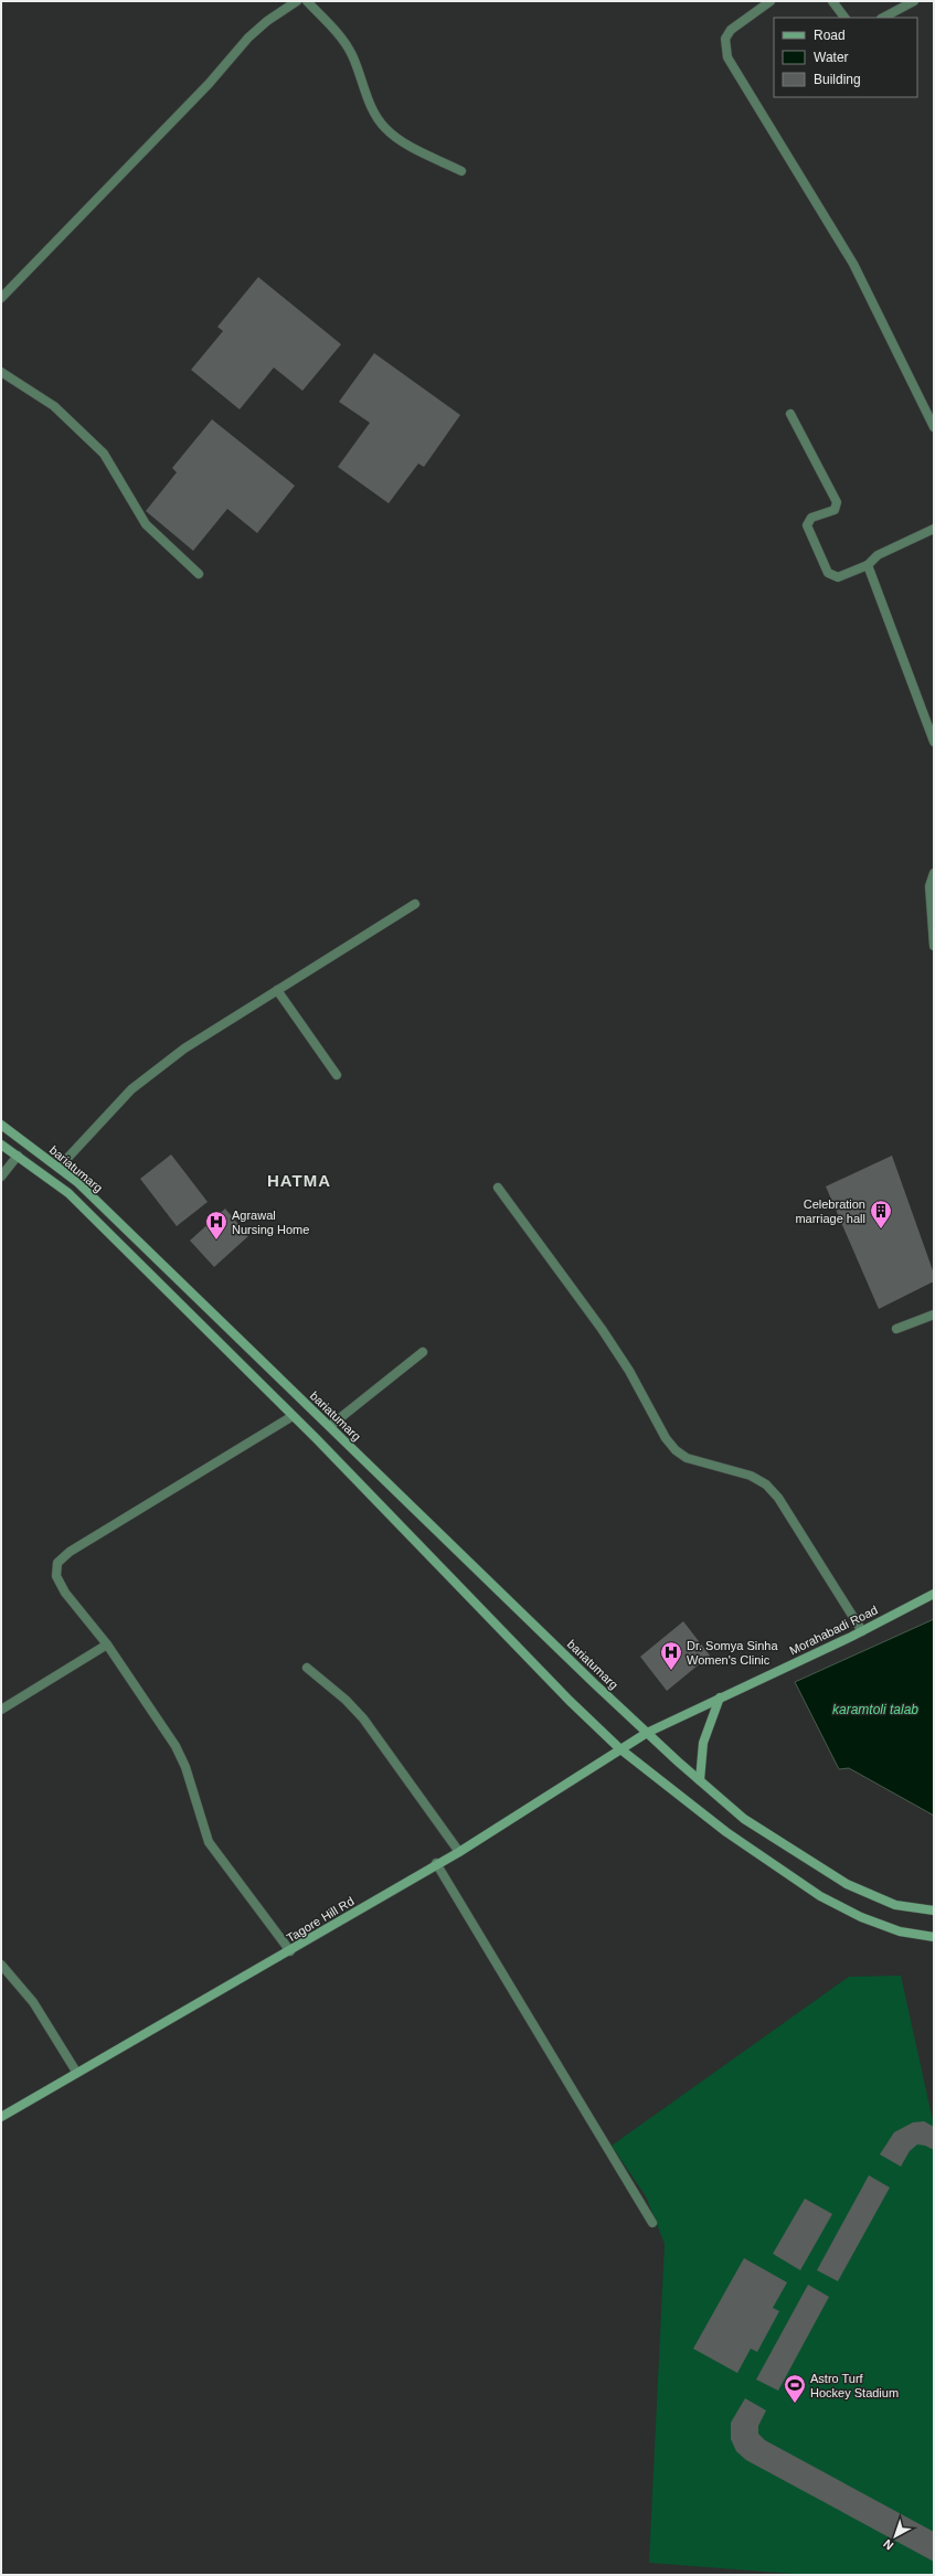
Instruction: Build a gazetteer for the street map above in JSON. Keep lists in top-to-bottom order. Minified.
{"streets":{"main road":["bariatumarg","Morahabadi Road","Tagore Hill Rd"]},"crossings":[["bariatumarg","Morahabadi Road"],["bariatumarg","Tagore Hill Rd"],["Morahabadi Road","Tagore Hill Rd"]],"districts":["HATMA"],"water":["karamtoli talab"],"places":{"building":["Celebration marriage hall"],"hospital":["Agrawal Nursing Home","Dr. Somya Sinha Women's Clinic"],"sports":["Astro Turf Hockey Stadium"]},"legend":["Road","Water","Building"],"north":"bottom left"}
